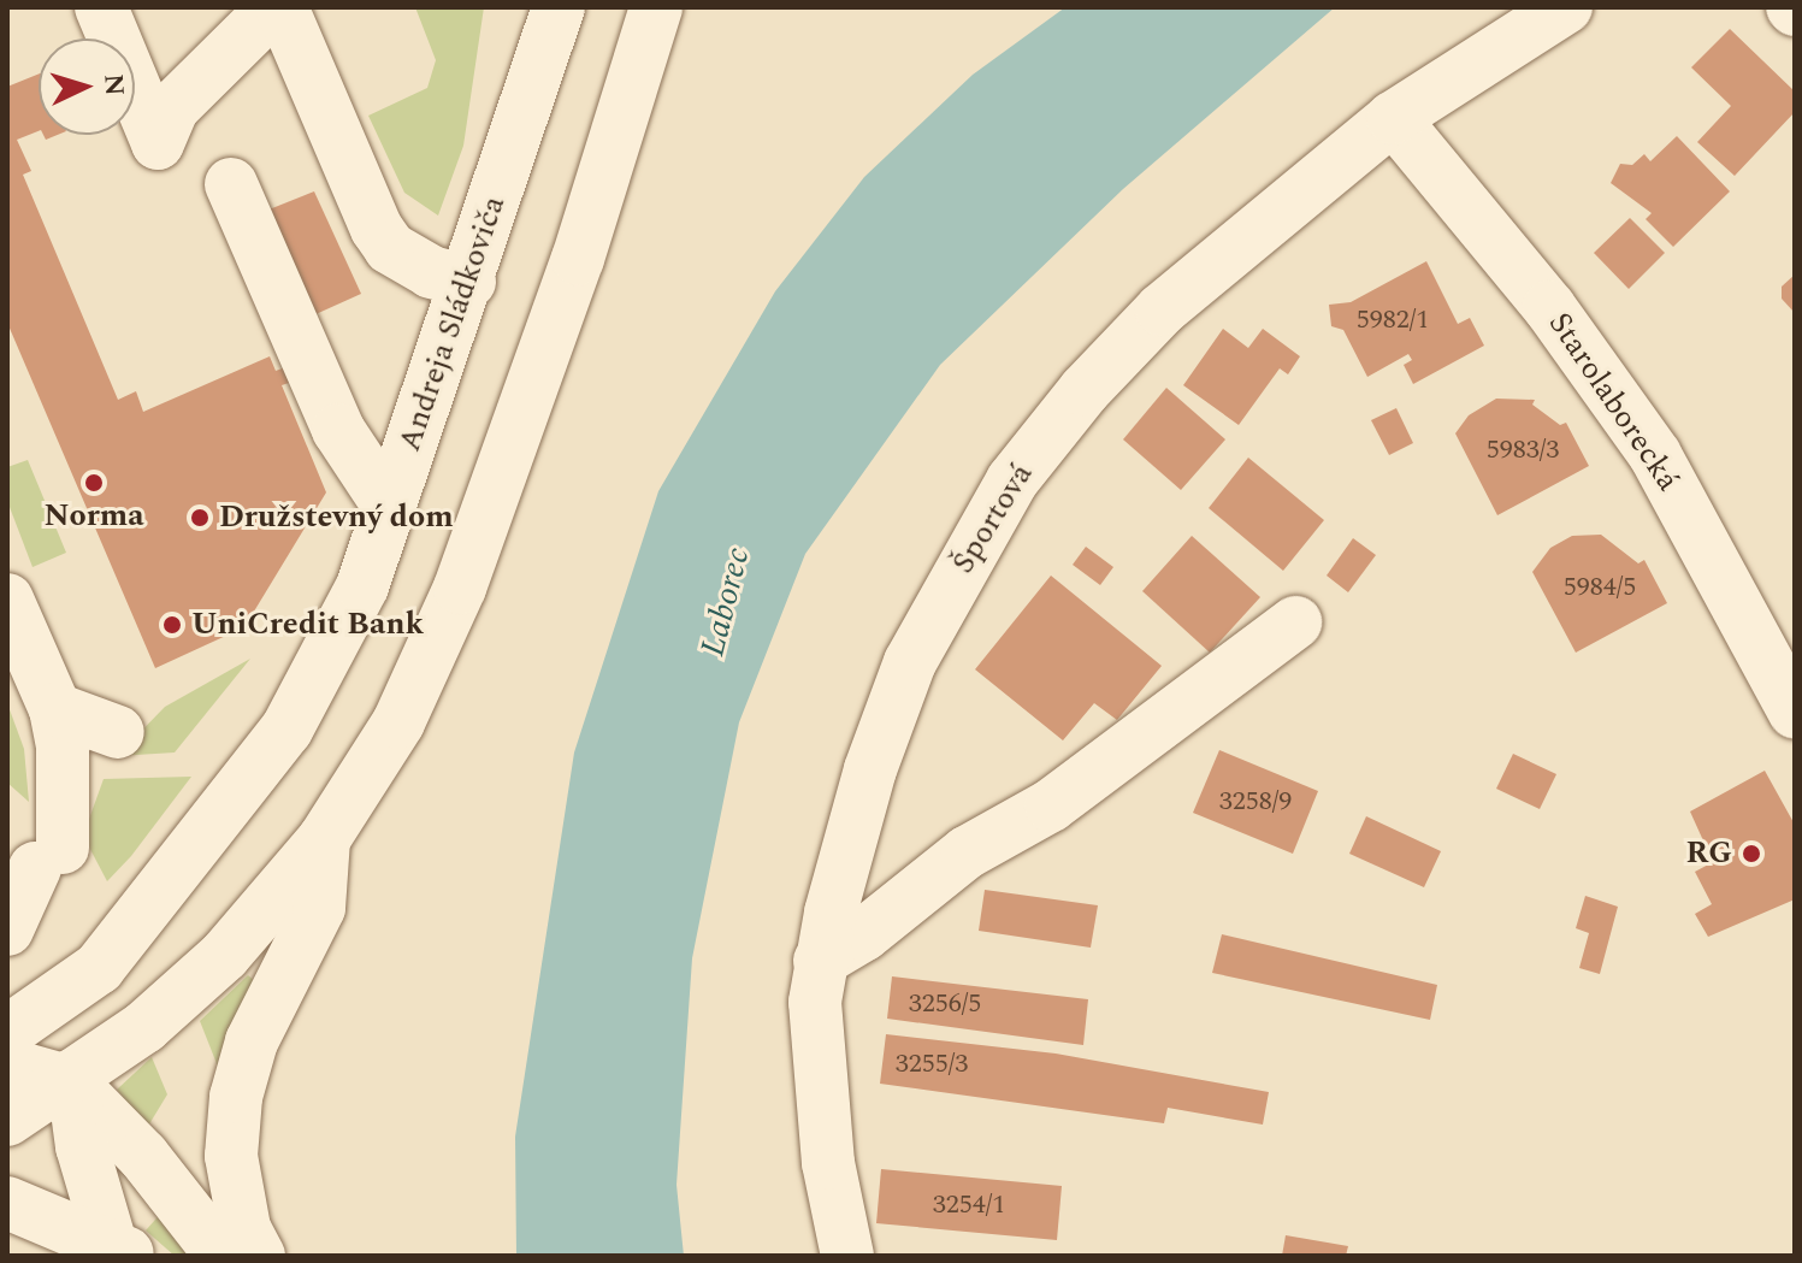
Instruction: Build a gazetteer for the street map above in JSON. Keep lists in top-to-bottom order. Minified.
{"streets":{"street":["Andreja Sládkoviča","Starolaborecká","Športová"]},"crossings":[["Starolaborecká","Športová"]],"water":["Laborec"],"places":["Norma","Družstevný dom","UniCredit Bank","RG"],"house_numbers":["5982/1","5983/3","5984/5","3258/9","3256/5","3255/3","3254/1"],"north":"right"}
